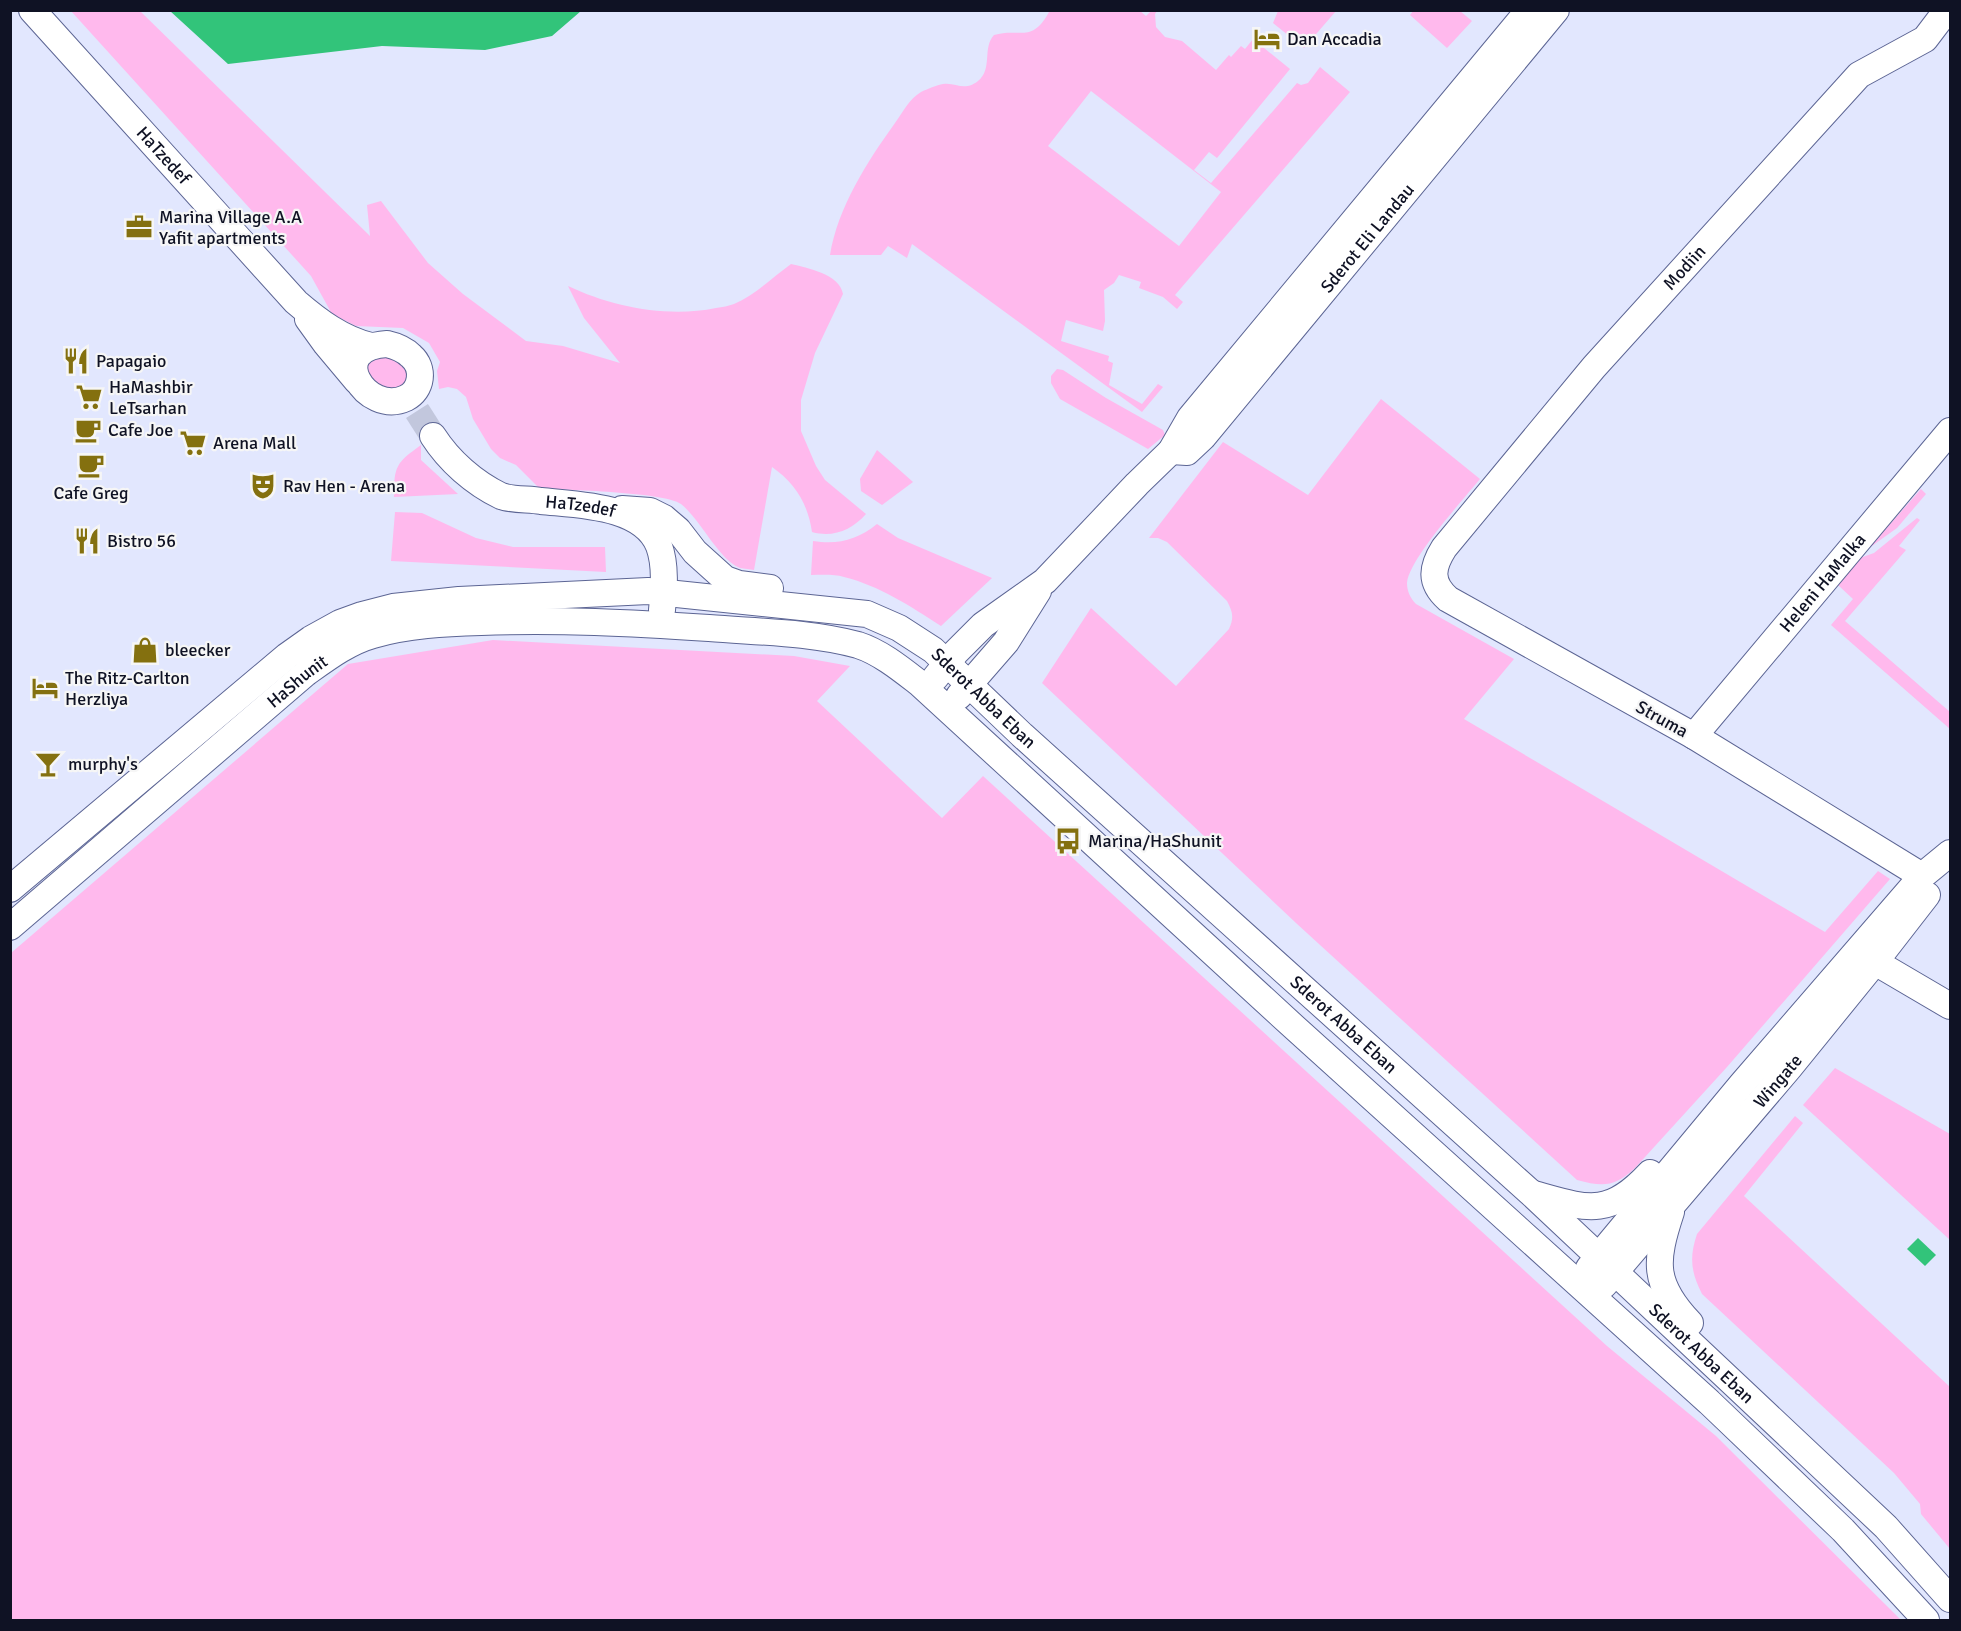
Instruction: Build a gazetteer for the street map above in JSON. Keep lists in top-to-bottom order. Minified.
{"streets":{"street":["HaTzedef","Sderot Eli Landau","Modiin","Heleni HaMalka","HaShunit","Sderot Abba Eban","Struma","Wingate"]},"crossings":[["HaTzedef","HaShunit"],["HaTzedef","Sderot Abba Eban"],["Sderot Eli Landau","Sderot Abba Eban"],["Modiin","Struma"],["Heleni HaMalka","Struma"],["HaShunit","Sderot Abba Eban"],["Sderot Abba Eban","Wingate"],["Struma","Wingate"]],"places":{"hotel":["Dan Accadia","The Ritz-Carlton Herzliya"],"office":["Marina Village A.A Yafit apartments"],"restaurant":["Papagaio","Bistro 56"],"supermarket":["HaMashbir LeTsarhan","Arena Mall"],"cafe":["Cafe Joe","Cafe Greg"],"theatre":["Rav Hen - Arena"],"shop":["bleecker"],"bar":["murphy's"],"bus stop":["Marina/HaShunit"]}}
